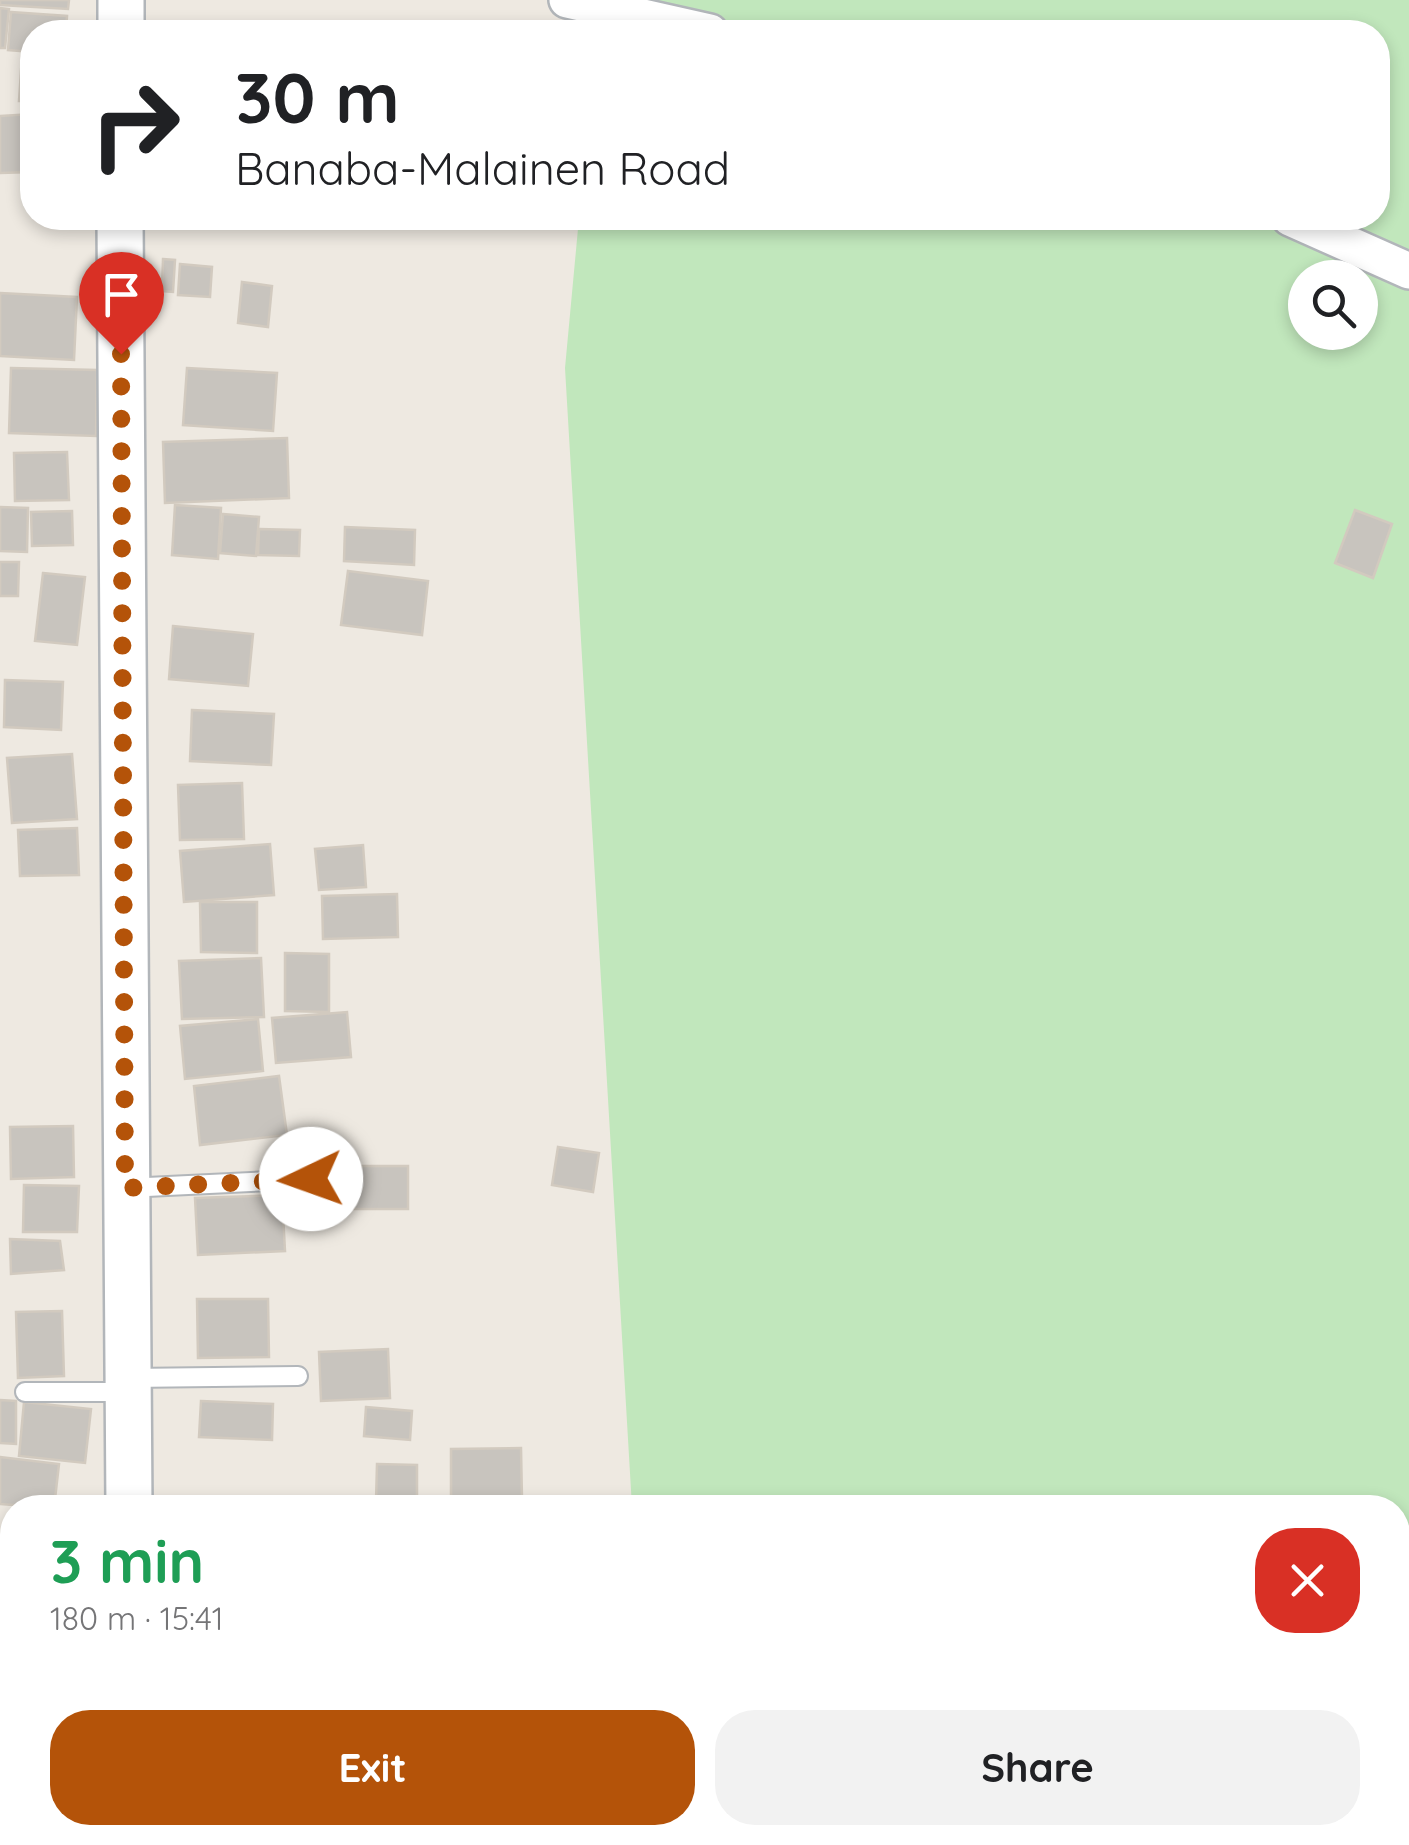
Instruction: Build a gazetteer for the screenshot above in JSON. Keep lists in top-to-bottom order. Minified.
{"page":{"turn":["30 m","Banaba-Malainen Road"],"heading":["3 min","180 m · 15:41"],"buttons":["Exit","Share"]}}
